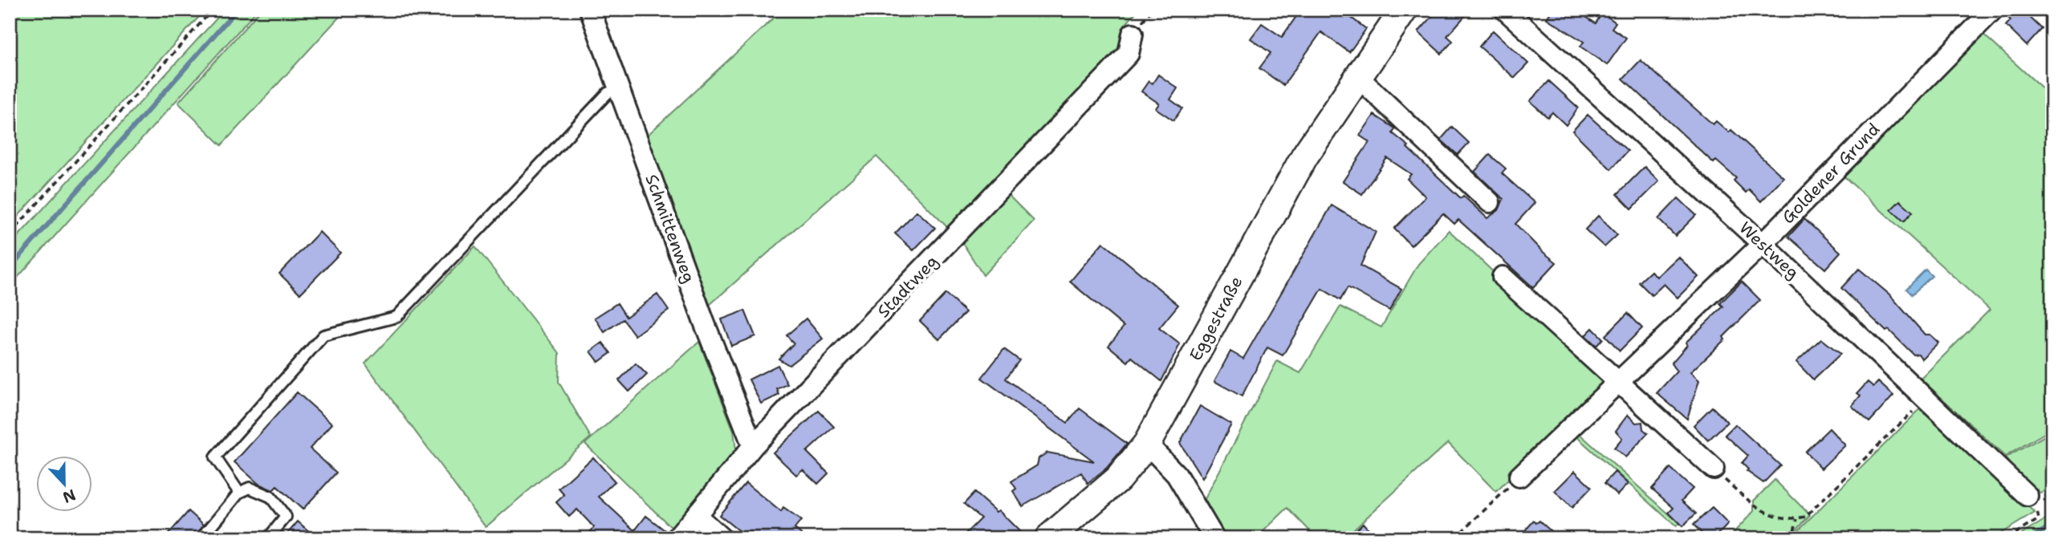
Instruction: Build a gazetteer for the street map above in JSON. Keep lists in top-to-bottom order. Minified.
{"streets":{"main road":["Eggestraße"],"street":["Goldener Grund","Schmittenweg","Westweg","Stadtweg"]},"crossings":[["Goldener Grund","Westweg"],["Schmittenweg","Stadtweg"]],"north":"bottom"}
